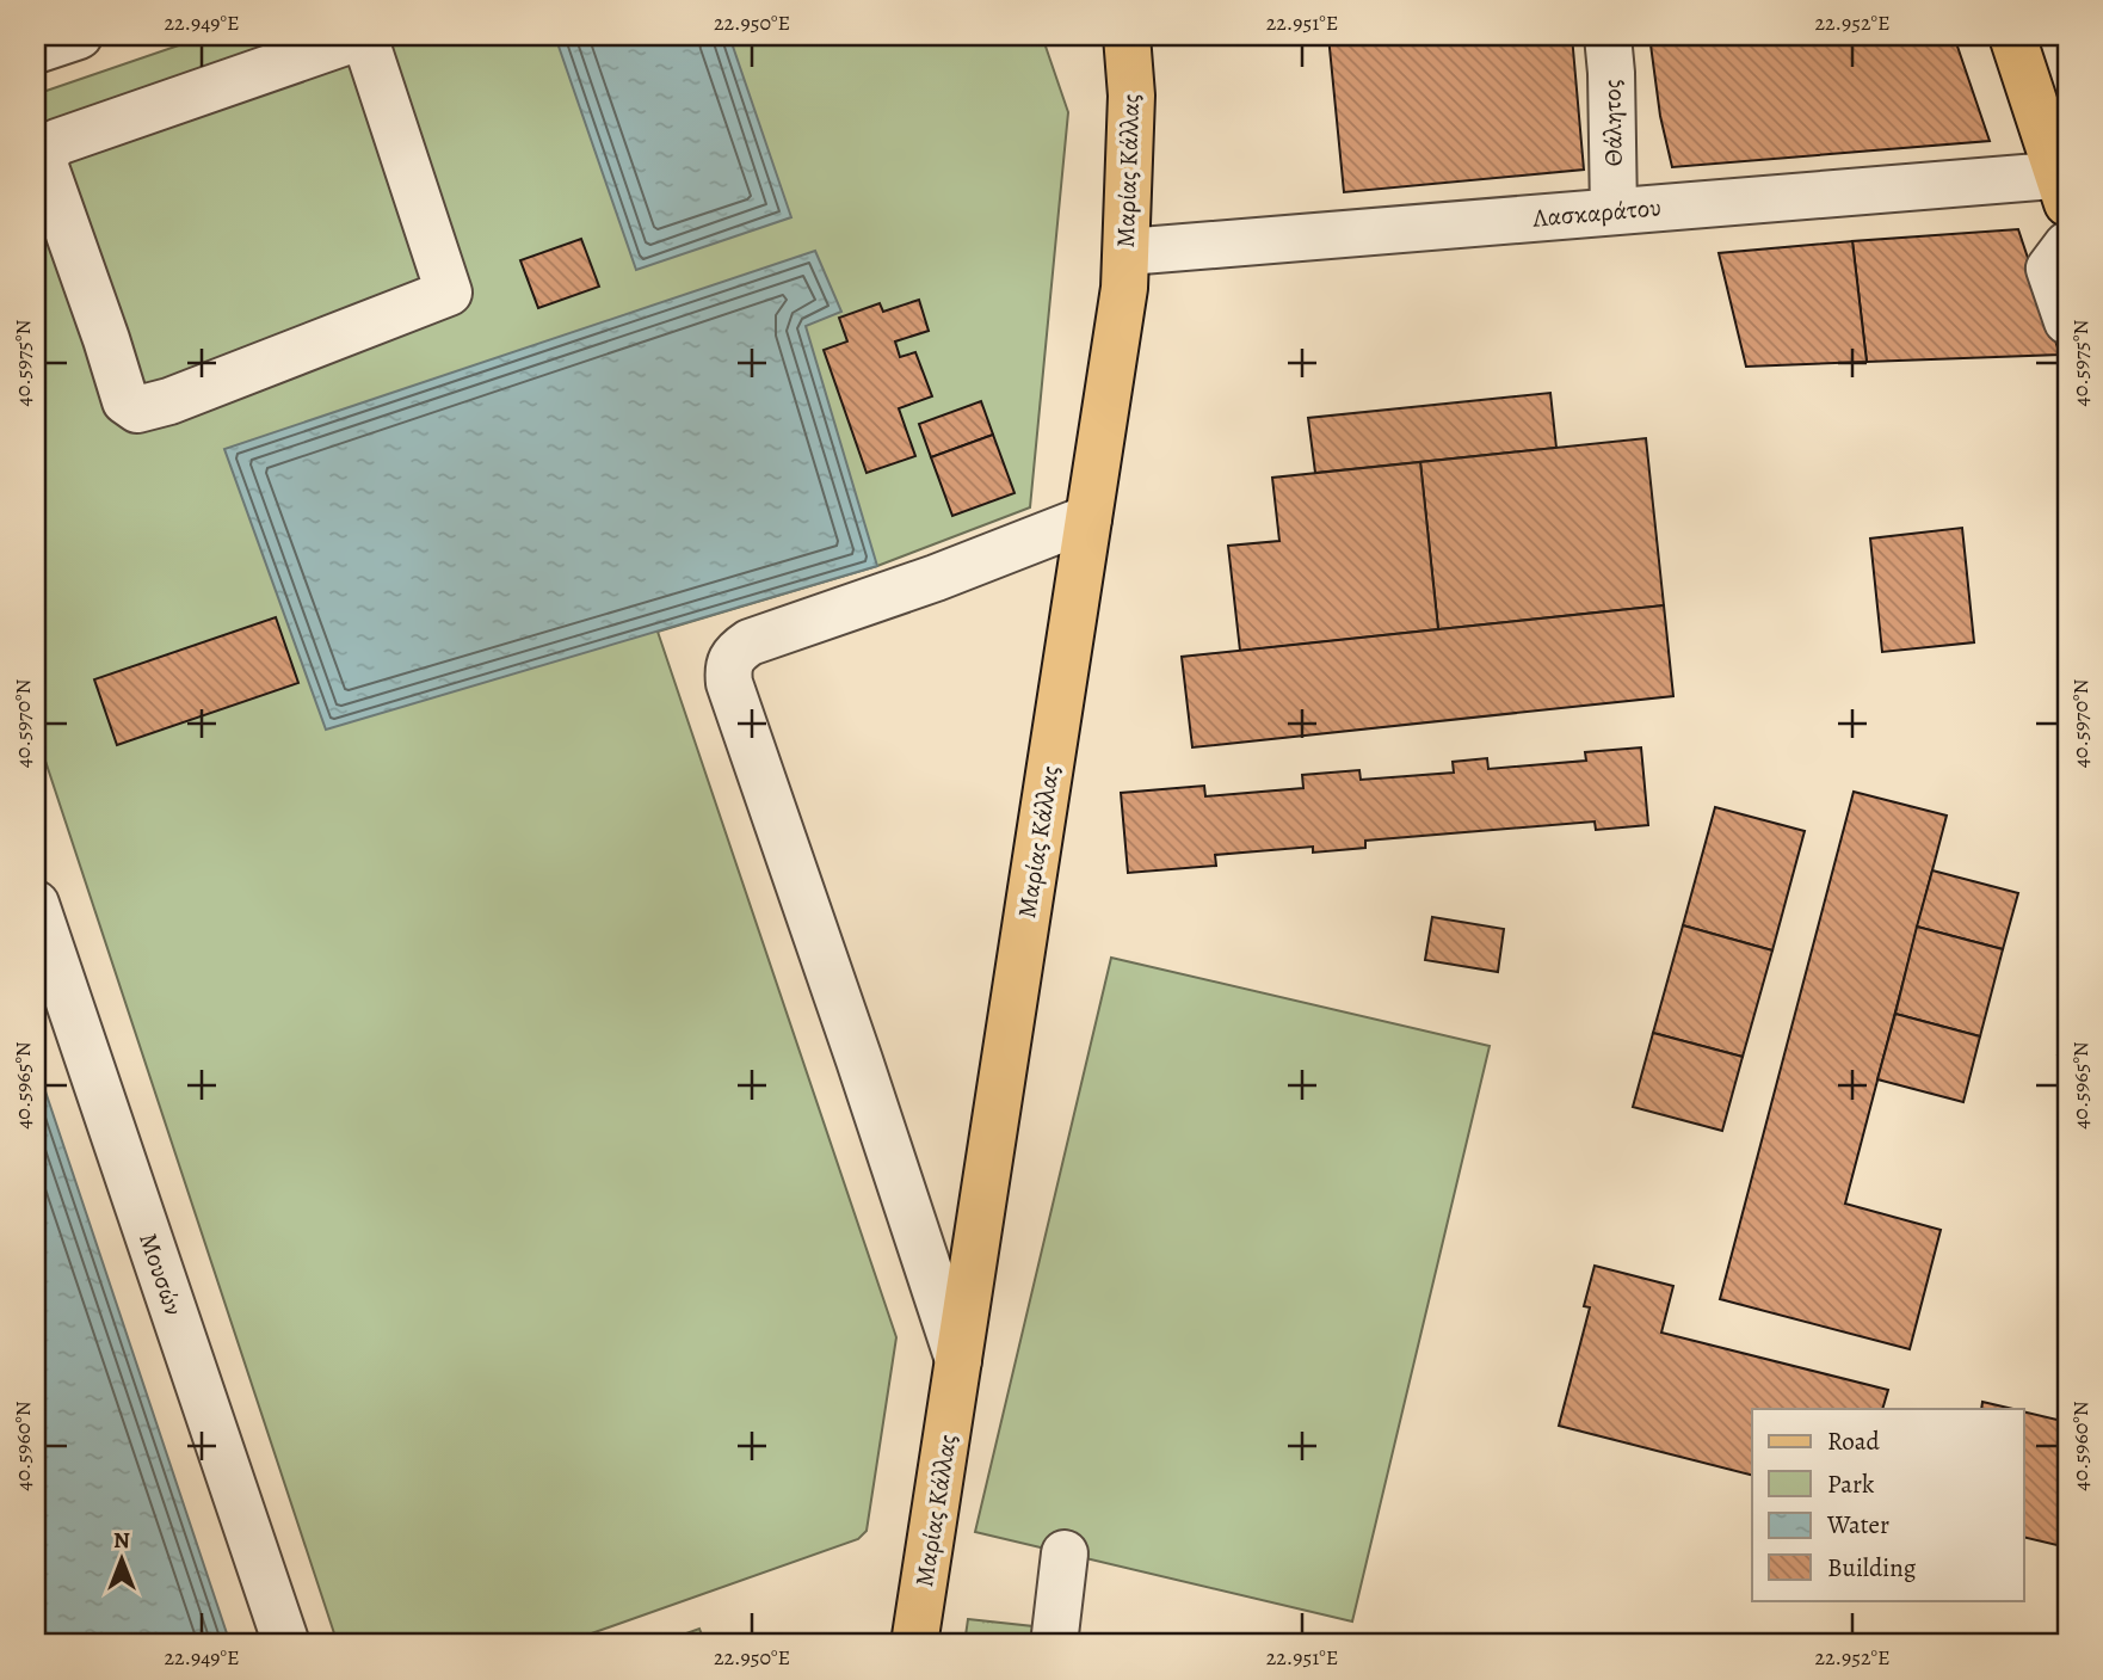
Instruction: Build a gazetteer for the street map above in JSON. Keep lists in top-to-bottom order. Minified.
{"streets":{"main road":["Μαρίας Κάλλας"],"street":["Θάλητος","Λασκαράτου","Μουσών"]},"crossings":[["Θάλητος","Λασκαράτου"],["Μαρίας Κάλλας","Λασκαράτου"]],"legend":["Road","Park","Water","Building"],"north":"top","coordinates":["22.949°E","22.950°E","22.951°E","22.952°E","40.5975°N","40.5970°N","40.5965°N","40.5960°N"]}
